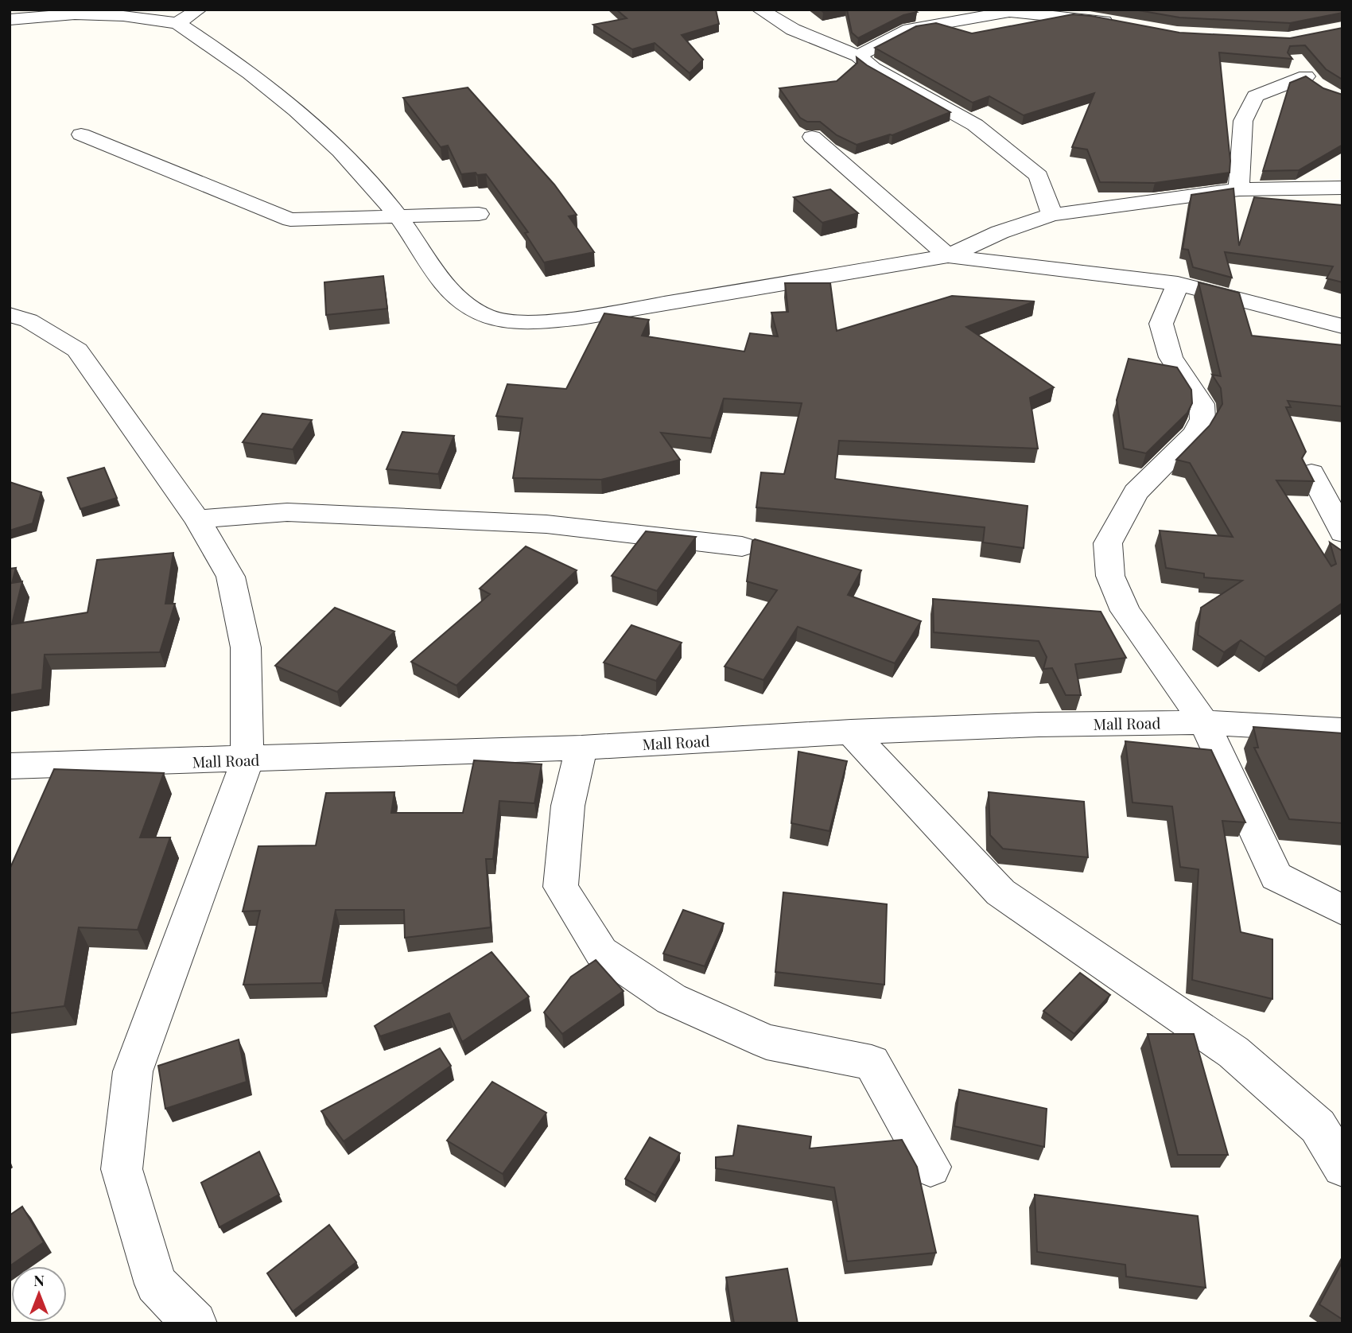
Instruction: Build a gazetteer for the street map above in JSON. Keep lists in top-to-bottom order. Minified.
{"streets":{"street":["Mall Road"]},"north":"top"}
